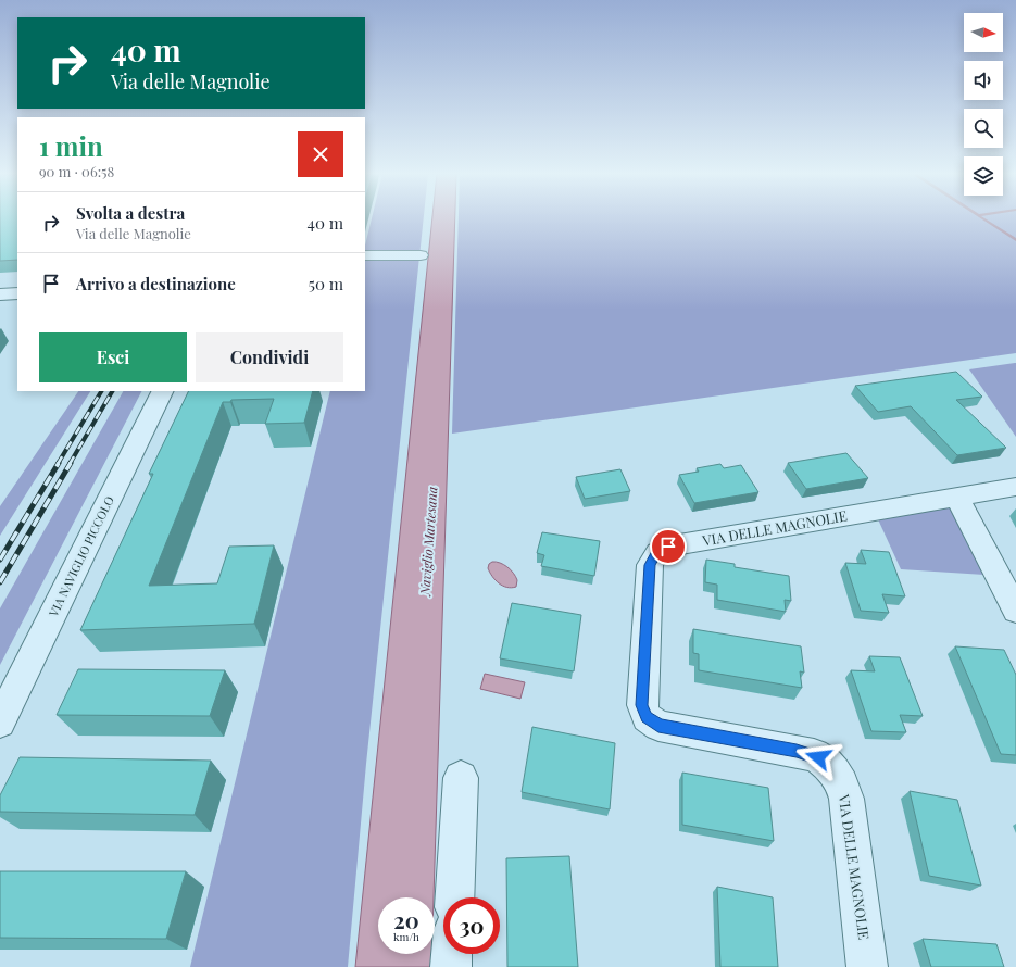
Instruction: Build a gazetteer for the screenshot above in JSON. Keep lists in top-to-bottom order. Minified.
{"streets":{"street":["VIA DELLE MAGNOLIE","VIA NAVIGLIO PICCOLO"]},"water":["Naviglio Martesana"],"north":"right","page":{"turn":["40 m","Via delle Magnolie"],"heading":["1 min","90 m · 06:58"],"list":[{"name":"Svolta a destra","note":"Via delle Magnolie","value":"40 m"},{"name":"Arrivo a destinazione","value":"50 m"}],"buttons":["Esci","Condividi"],"speed":"20 km/h","limit":"30"}}
